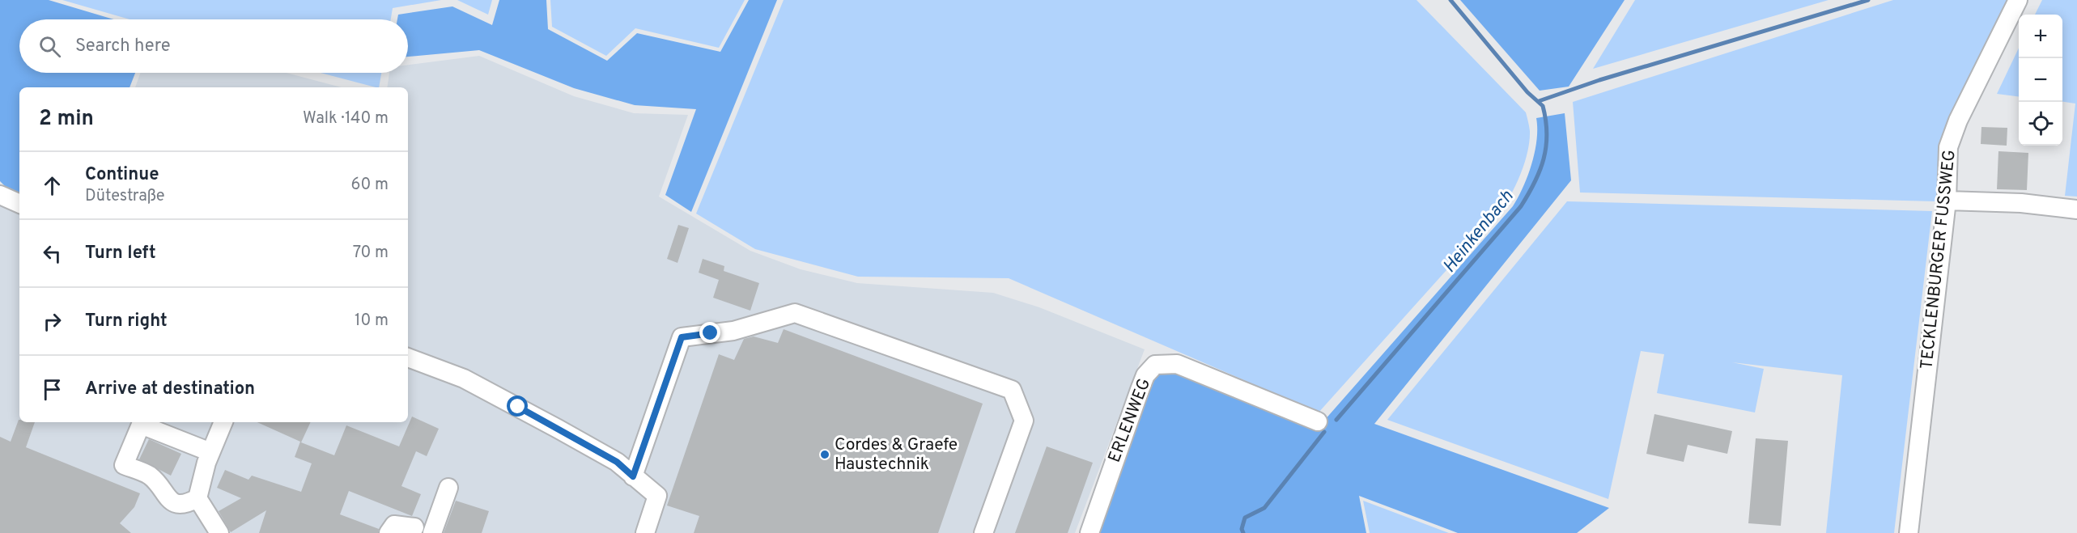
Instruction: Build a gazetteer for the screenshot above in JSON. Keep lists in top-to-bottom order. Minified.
{"streets":{"street":["TECKLENBURGER FUSSWEG","ERLENWEG"]},"water":["Heinkenbach"],"places":["Cordes & Graefe Haustechnik"],"page":{"map_buttons":["+","−"],"search":"Search here","heading":["2 min","Walk · 140 m"],"list":[["Continue","Dütestraße","60 m"],["Turn left","70 m"],["Turn right","10 m"],"Arrive at destination"]}}
